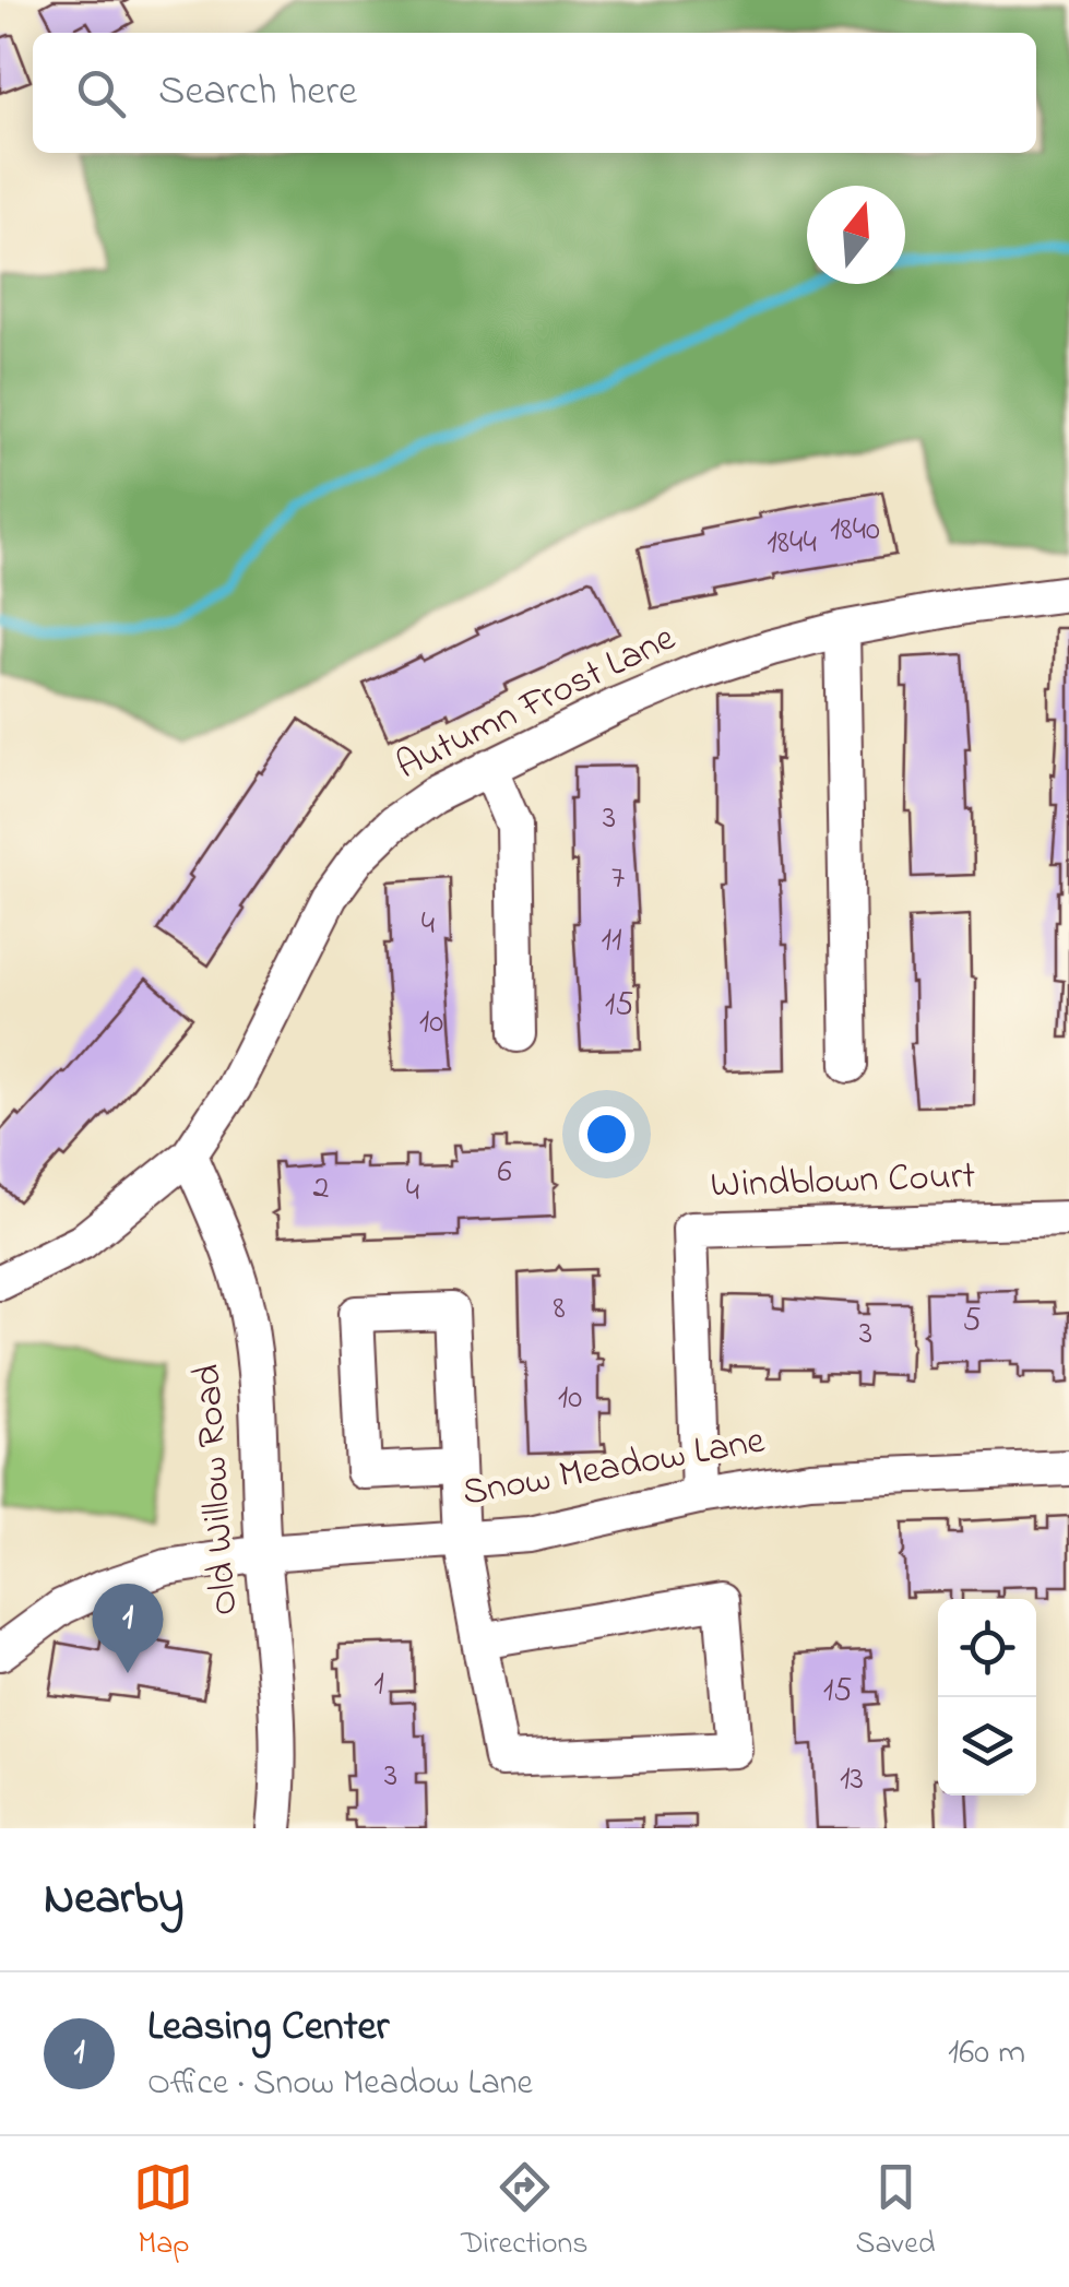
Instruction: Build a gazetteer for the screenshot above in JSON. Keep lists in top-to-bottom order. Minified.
{"streets":{"street":["Autumn Frost Lane","Windblown Court","Snow Meadow Lane","Old Willow Road"]},"crossings":[["Autumn Frost Lane","Old Willow Road"],["Windblown Court","Snow Meadow Lane"],["Snow Meadow Lane","Old Willow Road"]],"house_numbers":["1840","1844","3","7","4","11","15","10","6","2","4","8","5","3","10","1","15","3","13"],"north":"top","page":{"search":"Search here","pins":"1","heading":"Nearby","list":[{"mark":"1","name":"Leasing Center","note":"Office · Snow Meadow Lane","value":"160 m"}],"nav":["Map","Directions","Saved"]}}
